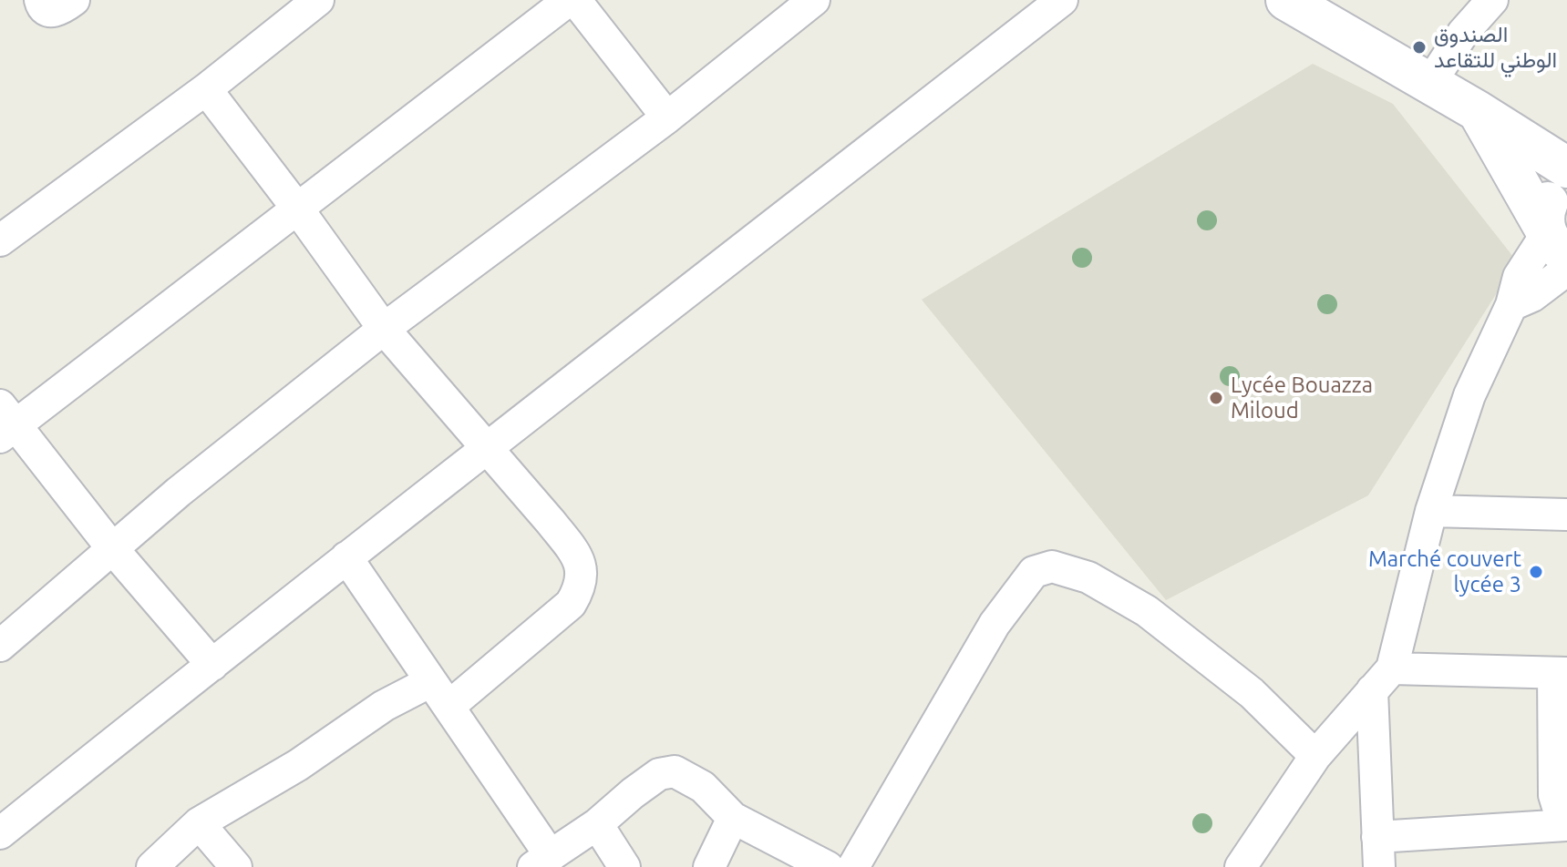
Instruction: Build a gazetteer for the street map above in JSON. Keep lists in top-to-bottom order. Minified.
{"places":["الصندوق الوطني للتقاعد","Lycée Bouazza Miloud","Marché couvert lycée 3"]}
